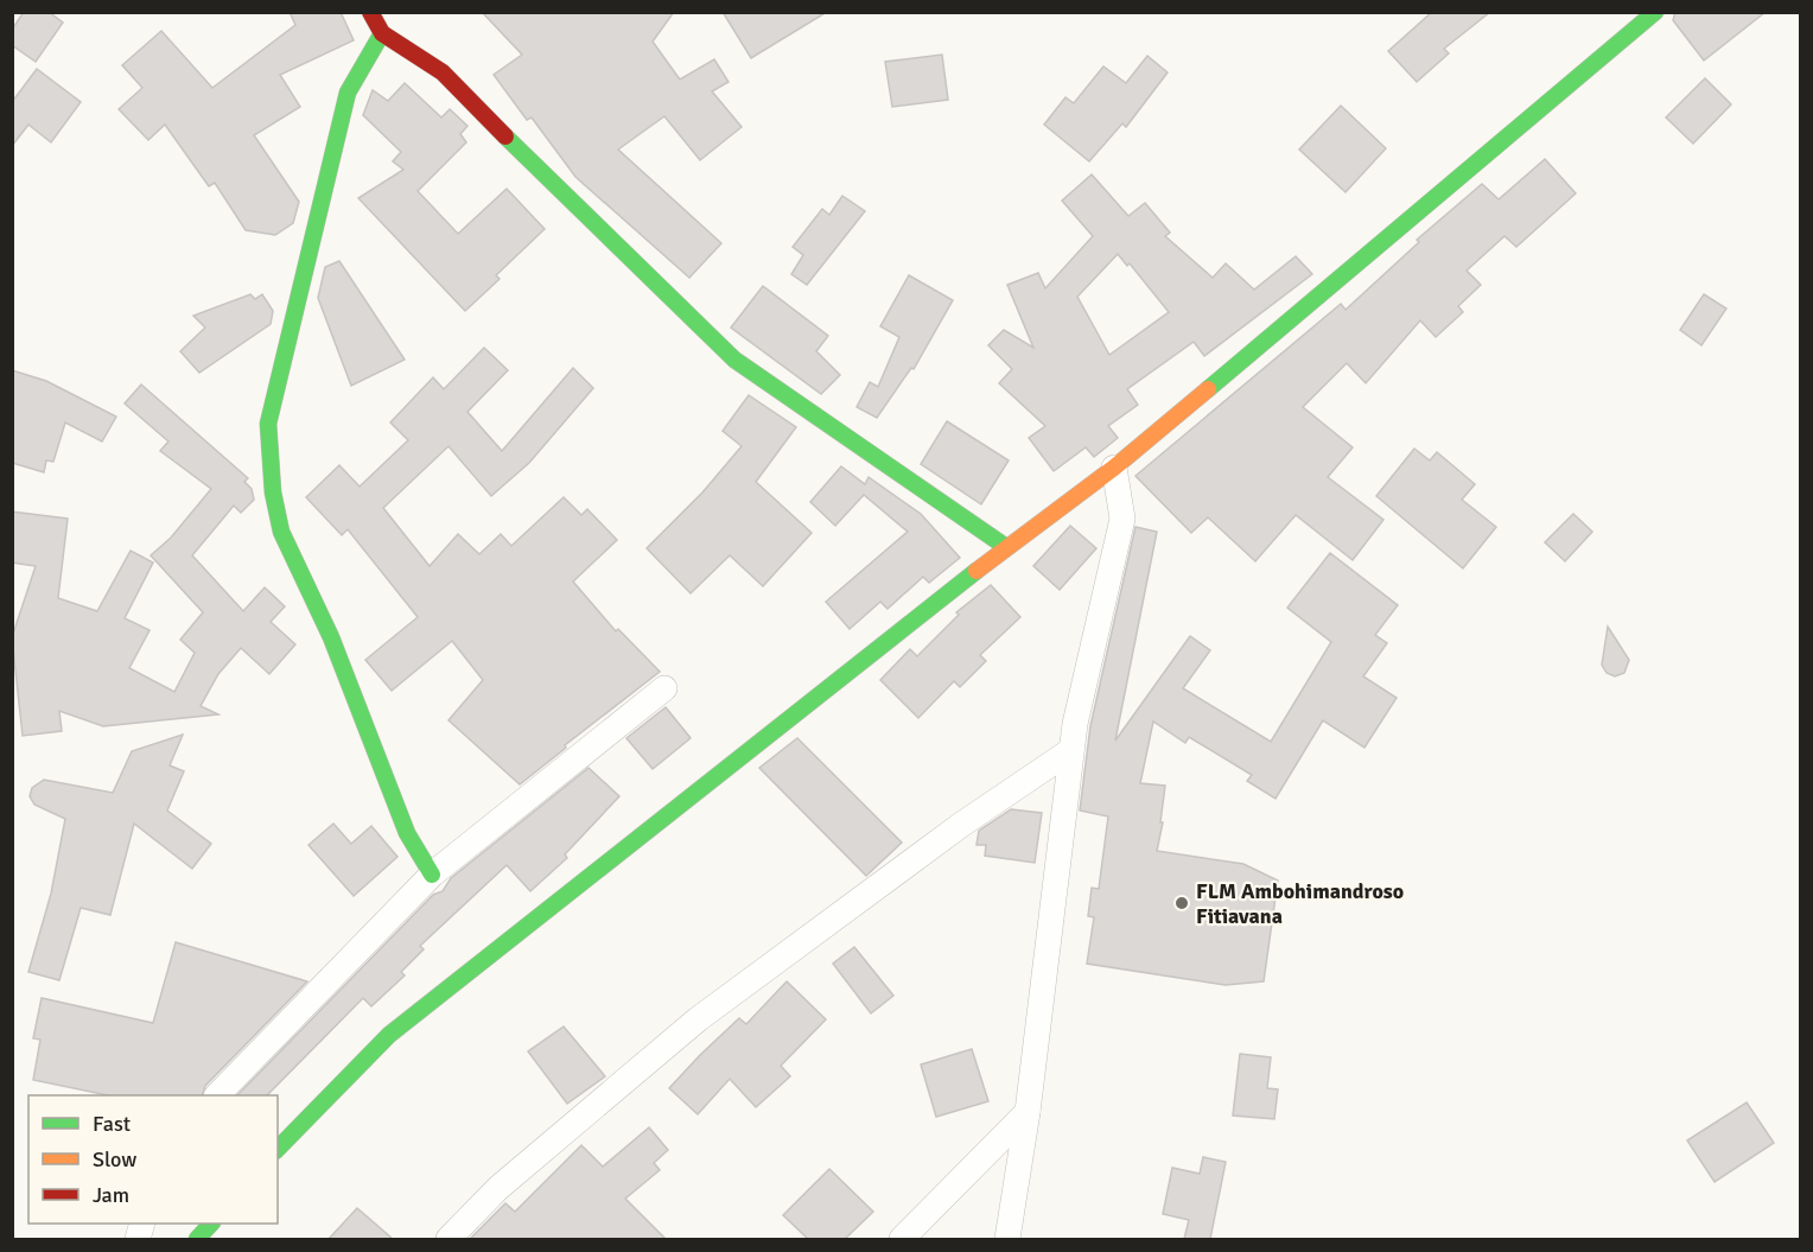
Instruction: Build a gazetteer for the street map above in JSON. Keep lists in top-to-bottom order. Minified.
{"places":["FLM Ambohimandroso Fitiavana"],"legend":["Fast","Slow","Jam"]}
